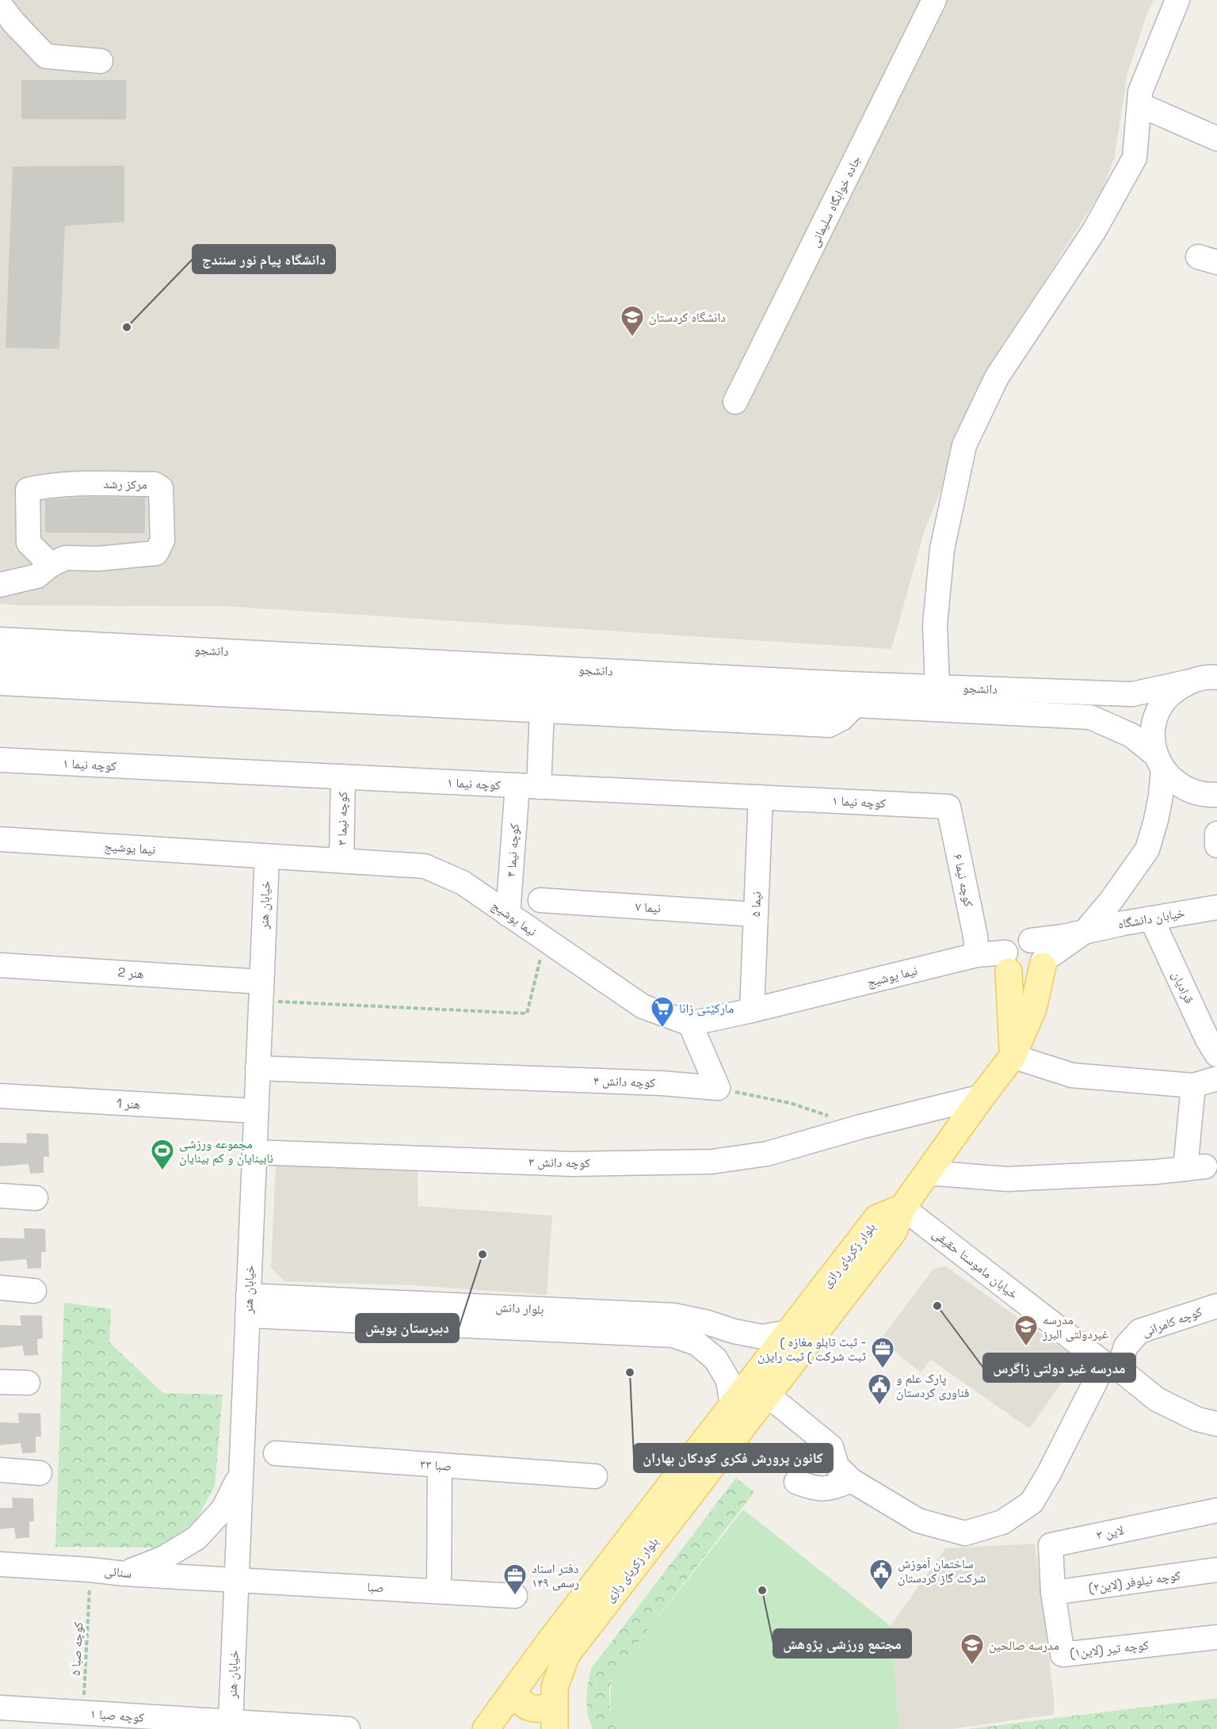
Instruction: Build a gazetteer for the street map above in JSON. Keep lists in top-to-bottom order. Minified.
{"streets":{"main road":["بلوار زکریای رازی"],"street":["جاده خوابگاه سلیمانی","مرکز رشد","دانشجو","کوچه نیما ۱","کوچه نیما ۳","نیما یوشیج","کوچه نیما ۴","کوچه نیما ۶","نیما ۵","خیابان هنر","نیما ۷","خیابان دانشگاه","هنر 2","قرادیان","کوچه دانش ۴","هنر 1","کوچه دانش ۳","خیابان ماموستا حقیقی","بلوار دانش","کوچه کامرانی","۳۳ صبا","لاین ۳","سنائی","کوچه نیلوفر (لاین۲)","صبا","کوچه تیر (لاین۱)","کوچه صبا ۱"],"path":["کوچه صبا ۵"]},"crossings":[["کوچه نیما ۱","کوچه نیما ۳"],["کوچه نیما ۱","کوچه نیما ۴"],["کوچه نیما ۱","کوچه نیما ۶"],["کوچه نیما ۱","نیما ۵"],["کوچه نیما ۳","نیما یوشیج"],["نیما یوشیج","کوچه نیما ۴"],["نیما یوشیج","کوچه نیما ۶"],["نیما یوشیج","نیما ۵"],["نیما یوشیج","خیابان هنر"],["نیما یوشیج","خیابان دانشگاه"],["نیما ۵","نیما ۷"],["خیابان هنر","هنر 2"],["خیابان هنر","کوچه دانش ۴"],["خیابان هنر","هنر 1"],["خیابان هنر","کوچه دانش ۳"],["خیابان هنر","بلوار دانش"],["خیابان هنر","سنائی"],["خیابان هنر","صبا"],["خیابان هنر","کوچه صبا ۱"],["خیابان دانشگاه","قرادیان"],["بلوار زکریای رازی","خیابان ماموستا حقیقی"],["بلوار زکریای رازی","بلوار دانش"],["بلوار زکریای رازی","کوچه کامرانی"],["خیابان ماموستا حقیقی","کوچه کامرانی"],["لاین ۳","کوچه نیلوفر (لاین۲)"],["لاین ۳","کوچه تیر (لاین۱)"],["سنائی","صبا"],["سنائی","کوچه صبا ۵"],["کوچه نیلوفر (لاین۲)","کوچه تیر (لاین۱)"],["کوچه صبا ۵","کوچه صبا ۱"]],"places":{"other":["دانشگاه پیام نور سنندج","دبیرستان پویش","مدرسه غیر دولتی زاگرس","کانون پرورش فکری کودکان بهاران","مجتمع ورزشی پژوهش"],"school or university":["دانشگاه کردستان","مدرسه غیردولتی البرز","مدرسه صالحین"],"supermarket":["مارکێتی زانا"],"sports":["مجموعه ورزشی نابینایان و کم بینایان"],"office":["( ثبت تابلو مغازه - ثبت شرکت ) ثبت رایزن","دفتر اسناد رسمی ۱۴۹"],"public building":["پارک علم و فناوری کردستان","ساختمان آموزش شرکت گاز کردستان"]}}
